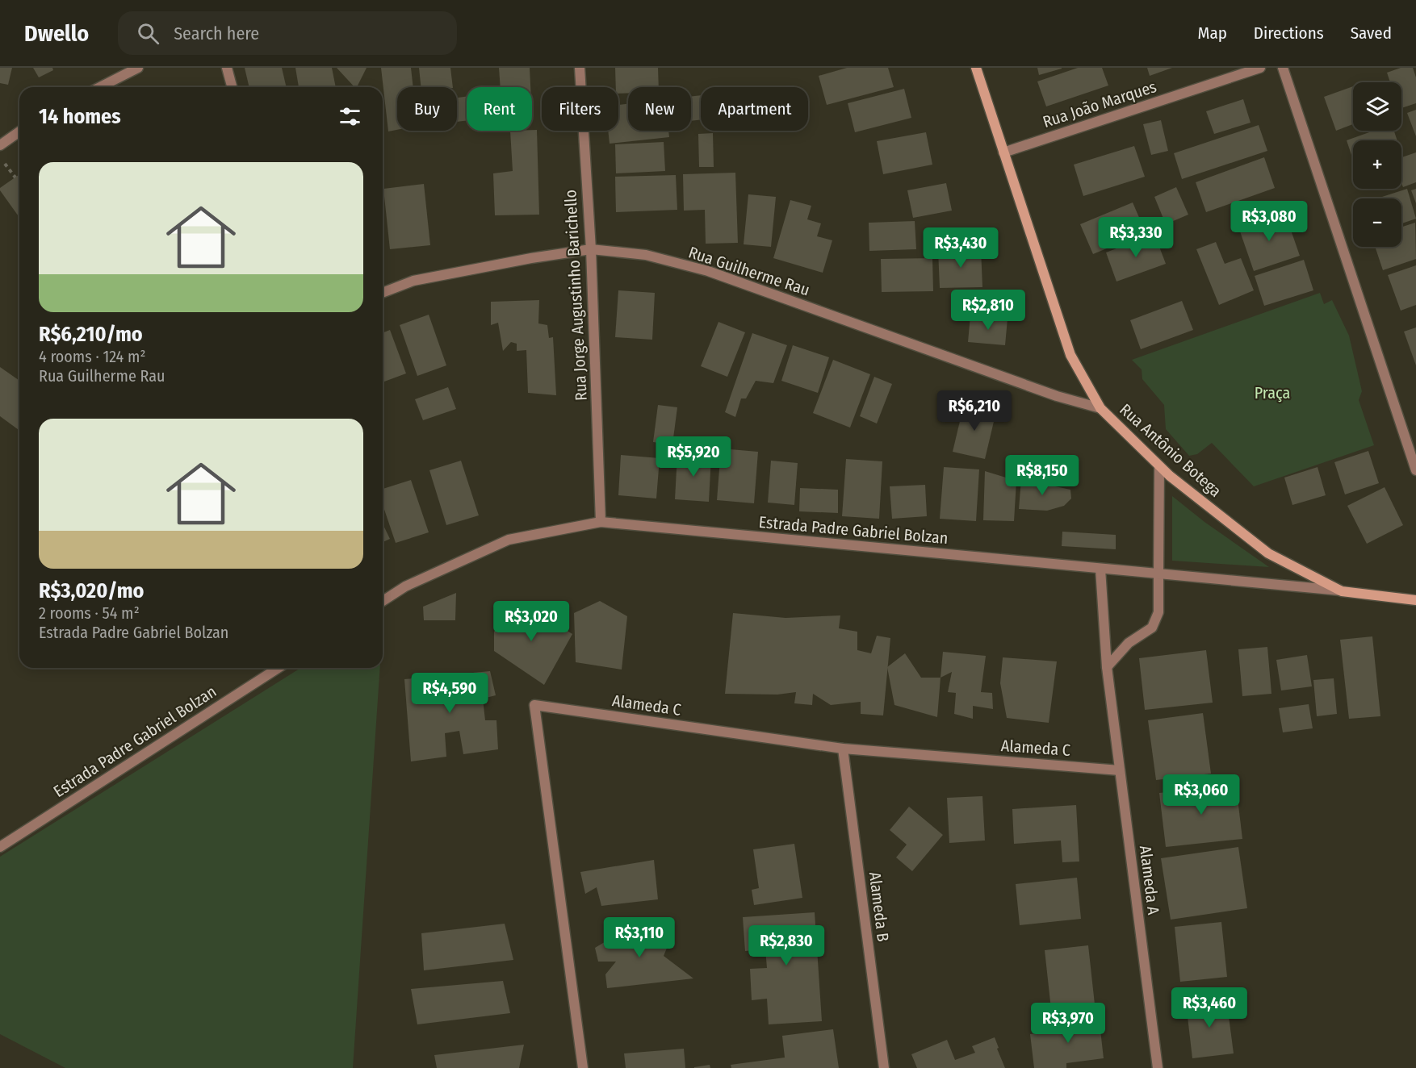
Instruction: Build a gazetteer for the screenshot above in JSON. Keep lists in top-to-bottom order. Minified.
{"streets":{"street":["Rua João Marques","Rua Guilherme Rau","Rua Jorge Augustinho Barichello","Rua Antônio Botega","Estrada Padre Gabriel Bolzan","Alameda C","Alameda A","Alameda B"]},"crossings":[["Rua João Marques","Rua Antônio Botega"],["Rua Guilherme Rau","Rua Jorge Augustinho Barichello"],["Rua Guilherme Rau","Rua Antônio Botega"],["Rua Jorge Augustinho Barichello","Estrada Padre Gabriel Bolzan"],["Rua Antônio Botega","Estrada Padre Gabriel Bolzan"],["Estrada Padre Gabriel Bolzan","Alameda A"],["Alameda C","Alameda A"],["Alameda C","Alameda B"]],"parks":["Praça"],"page":{"header":"Dwello","search":"Search here","nav":["Map","Directions","Saved"],"map_buttons":["+","−"],"chip":["Buy","Rent","Filters","New","Apartment"],"heading":"14 homes","list":[{"name":"R$6,210/mo","note":"4 rooms · 124 m² · Rua Guilherme Rau"},{"name":"R$3,020/mo","note":"2 rooms · 54 m² · Estrada Padre Gabriel Bolzan"}],"price":["R$3,080","R$3,330","R$3,430","R$2,810","R$6,210","R$5,920","R$8,150","R$3,020","R$4,590","R$3,060","R$3,110","R$2,830","R$3,460","R$3,970"]}}
